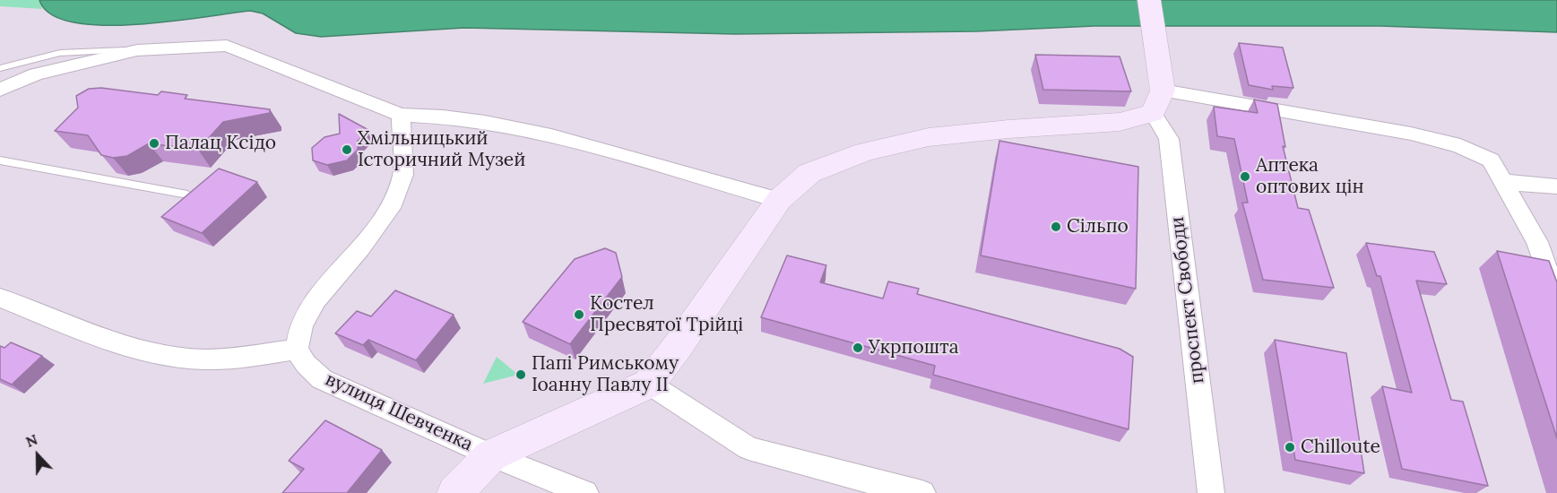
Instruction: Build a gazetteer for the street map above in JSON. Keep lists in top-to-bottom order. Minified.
{"streets":{"main road":["проспект Свободи"],"street":["вулиця Шевченка"]},"places":["Палац Ксідо","Хмільницький Історичний Музей","Аптека оптових цін","Сільпо","Костел Пресвятої Трійці","Укрпошта","Папі Римському Іоанну Павлу ІІ","Chilloute"],"north":"top"}
